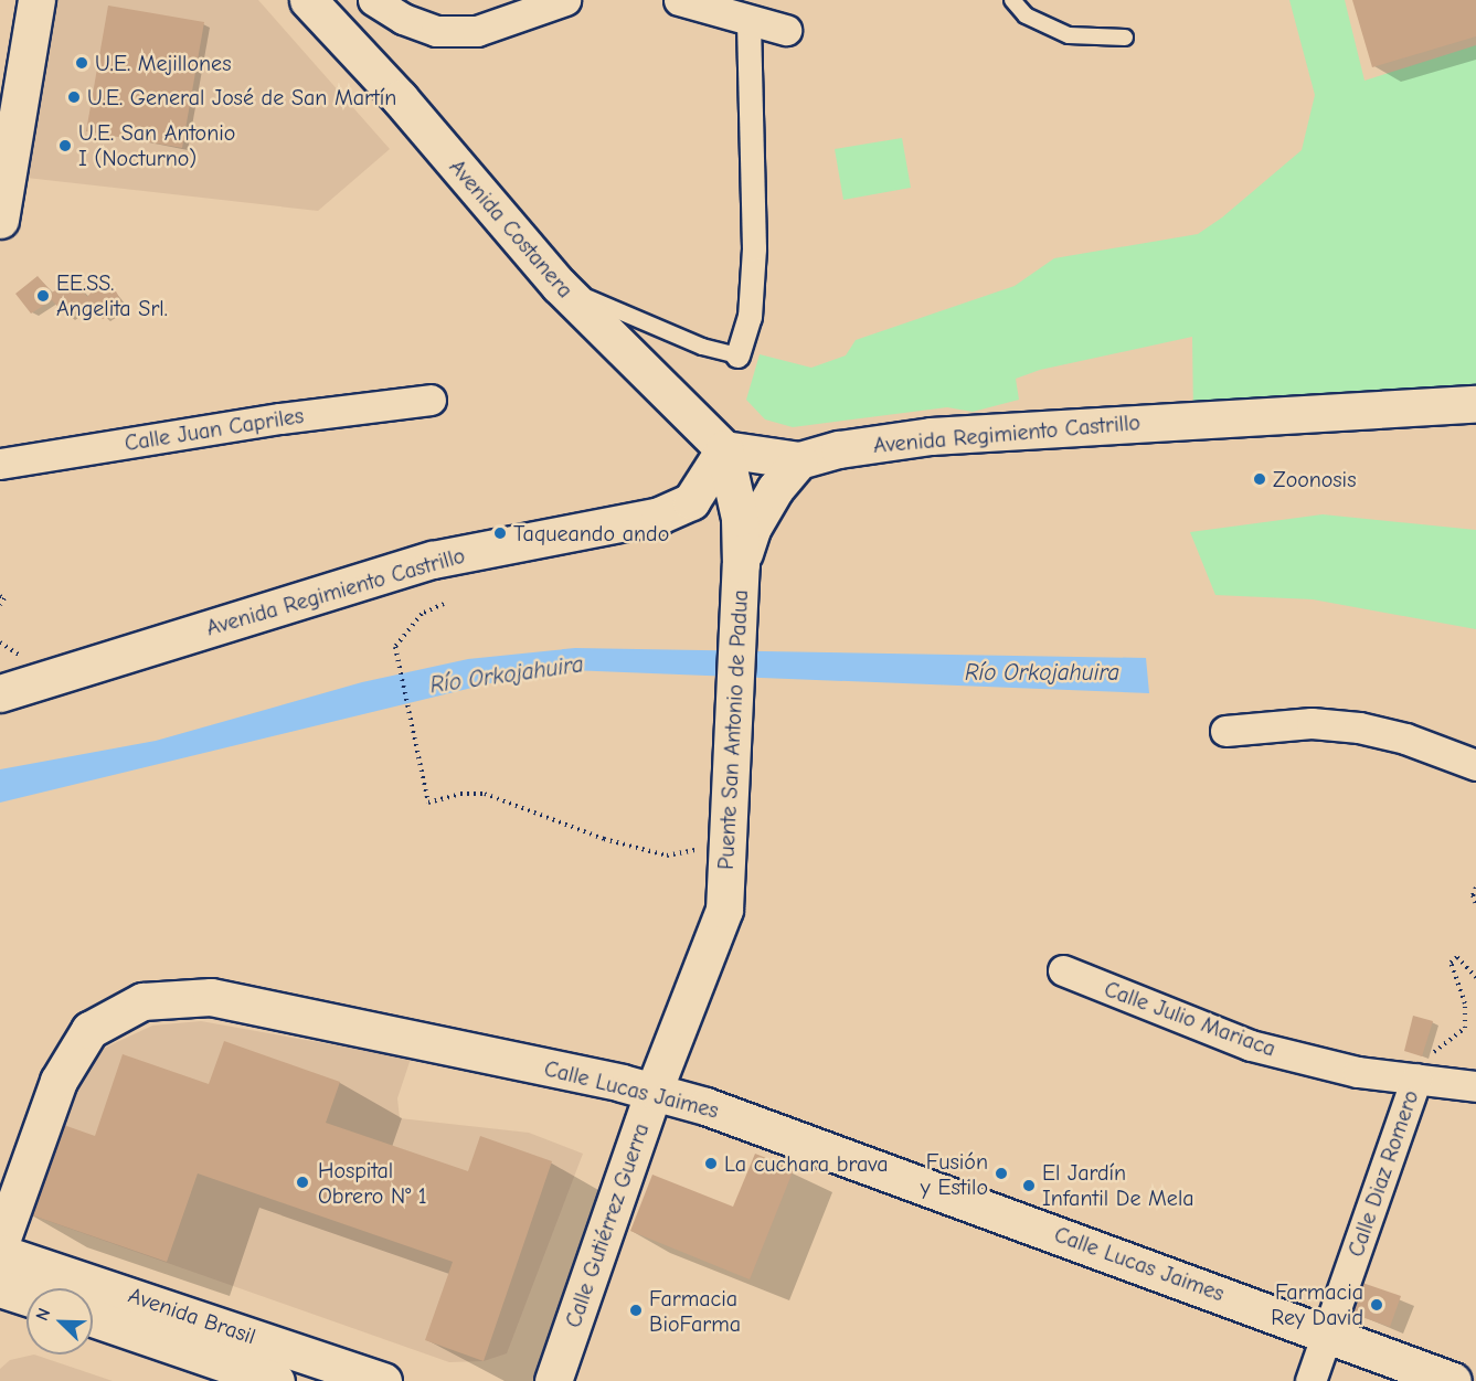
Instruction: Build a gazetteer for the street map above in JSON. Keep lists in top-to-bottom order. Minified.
{"streets":{"main road":["Avenida Costanera","Avenida Regimiento Castrillo","Puente San Antonio de Padua","Calle Lucas Jaimes","Calle Gutiérrez Guerra","Avenida Brasil"],"street":["Calle Juan Capriles","Calle Julio Mariaca","Calle Diaz Romero"]},"crossings":[["Avenida Costanera","Avenida Regimiento Castrillo"],["Puente San Antonio de Padua","Calle Gutiérrez Guerra"],["Calle Julio Mariaca","Calle Diaz Romero"],["Calle Lucas Jaimes","Calle Diaz Romero"],["Calle Lucas Jaimes","Calle Gutiérrez Guerra"]],"water":["Río Orkojahuira"],"places":["U.E. Mejillones","U.E. General José de San Martín","U.E. San Antonio I (Nocturno)","EE.SS. Angelita Srl.","Zoonosis","Taqueando ando","La cuchara brava","Fusión y Estilo","Hospital Obrero N° 1","El Jardín Infantil De Mela","Farmacia Rey David","Farmacia BioFarma"],"north":"top left"}
